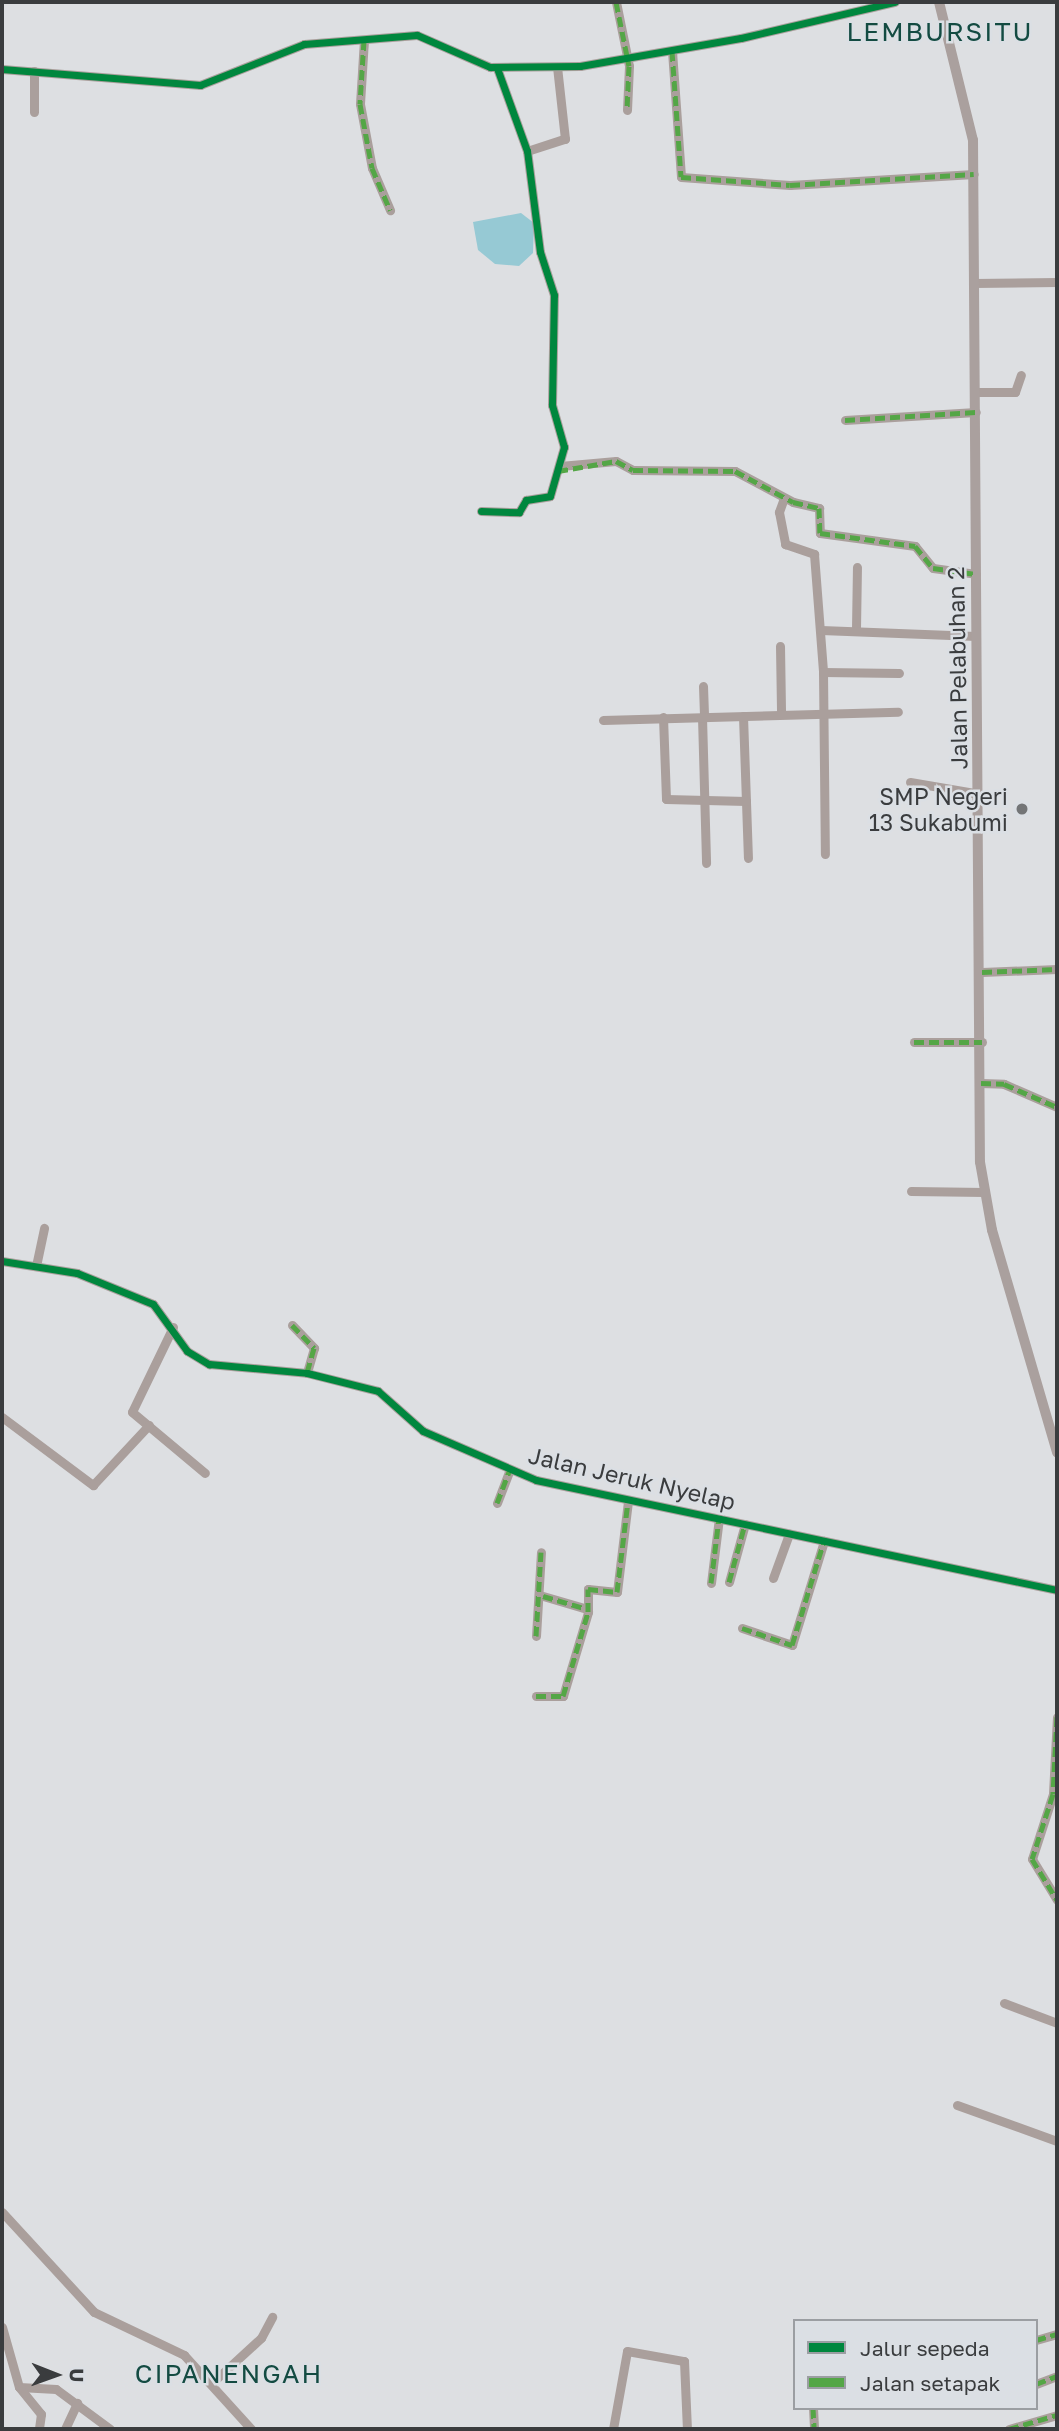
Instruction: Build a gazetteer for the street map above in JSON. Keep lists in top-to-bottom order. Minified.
{"streets":{"main road":["Jalan Pelabuhan 2"],"street":["Jalan Jeruk Nyelap"]},"districts":["LEMBURSITU","CIPANENGAH"],"places":["SMP Negeri 13 Sukabumi"],"legend":["Jalur sepeda","Jalan setapak"],"north":"right"}
